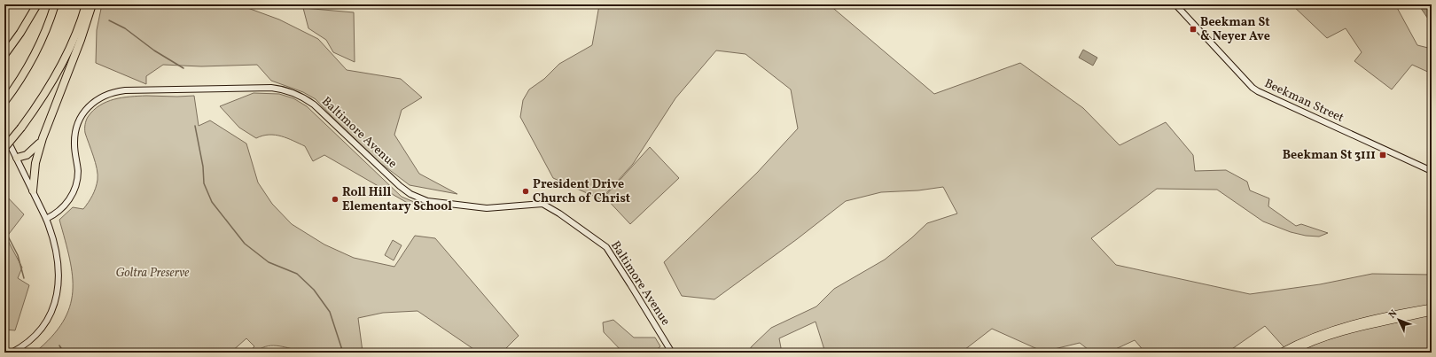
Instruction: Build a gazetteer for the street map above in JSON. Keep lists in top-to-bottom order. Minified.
{"streets":{"street":["Beekman Street","Baltimore Avenue"]},"parks":["Goltra Preserve"],"places":{"transit":["Beekman St & Neyer Ave","Beekman St 3111"],"other":["President Drive Church of Christ","Roll Hill Elementary School"]},"north":"top left"}
